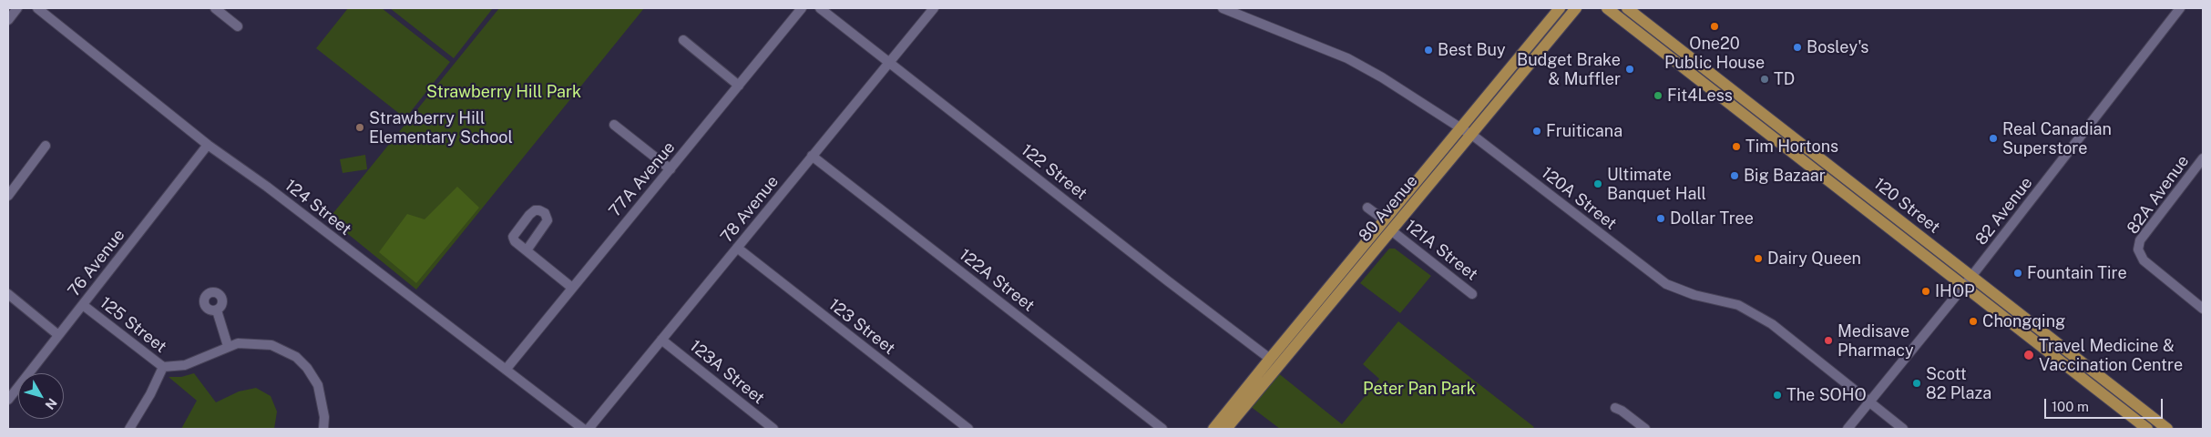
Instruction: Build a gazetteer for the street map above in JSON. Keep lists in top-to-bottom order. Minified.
{"streets":{"main road":["120 Street","80 Avenue"],"street":["122 Street","77A Avenue","82A Avenue","120A Street","124 Street","78 Avenue","82 Avenue","121A Street","76 Avenue","122A Street","125 Street","123 Street","123A Street"]},"crossings":[["122 Street","80 Avenue"],["122 Street","78 Avenue"],["77A Avenue","124 Street"],["120A Street","80 Avenue"],["120A Street","82 Avenue"],["120 Street","82 Avenue"],["124 Street","76 Avenue"],["80 Avenue","121A Street"],["78 Avenue","122A Street"],["78 Avenue","123 Street"],["78 Avenue","123A Street"],["76 Avenue","125 Street"]],"parks":["Strawberry Hill Park","Peter Pan Park"],"places":["One20 Public House","Bosley's","Best Buy","Budget Brake & Muffler","TD","Fit4Less","Strawberry Hill Elementary School","Fruiticana","Real Canadian Superstore","Tim Hortons","Big Bazaar","Ultimate Banquet Hall","Dollar Tree","Dairy Queen","Fountain Tire","IHOP","Chongqing","Medisave Pharmacy","Travel Medicine & Vaccination Centre","Scott 82 Plaza","The SOHO"],"scale_bar":"100 m","north":"bottom right"}
